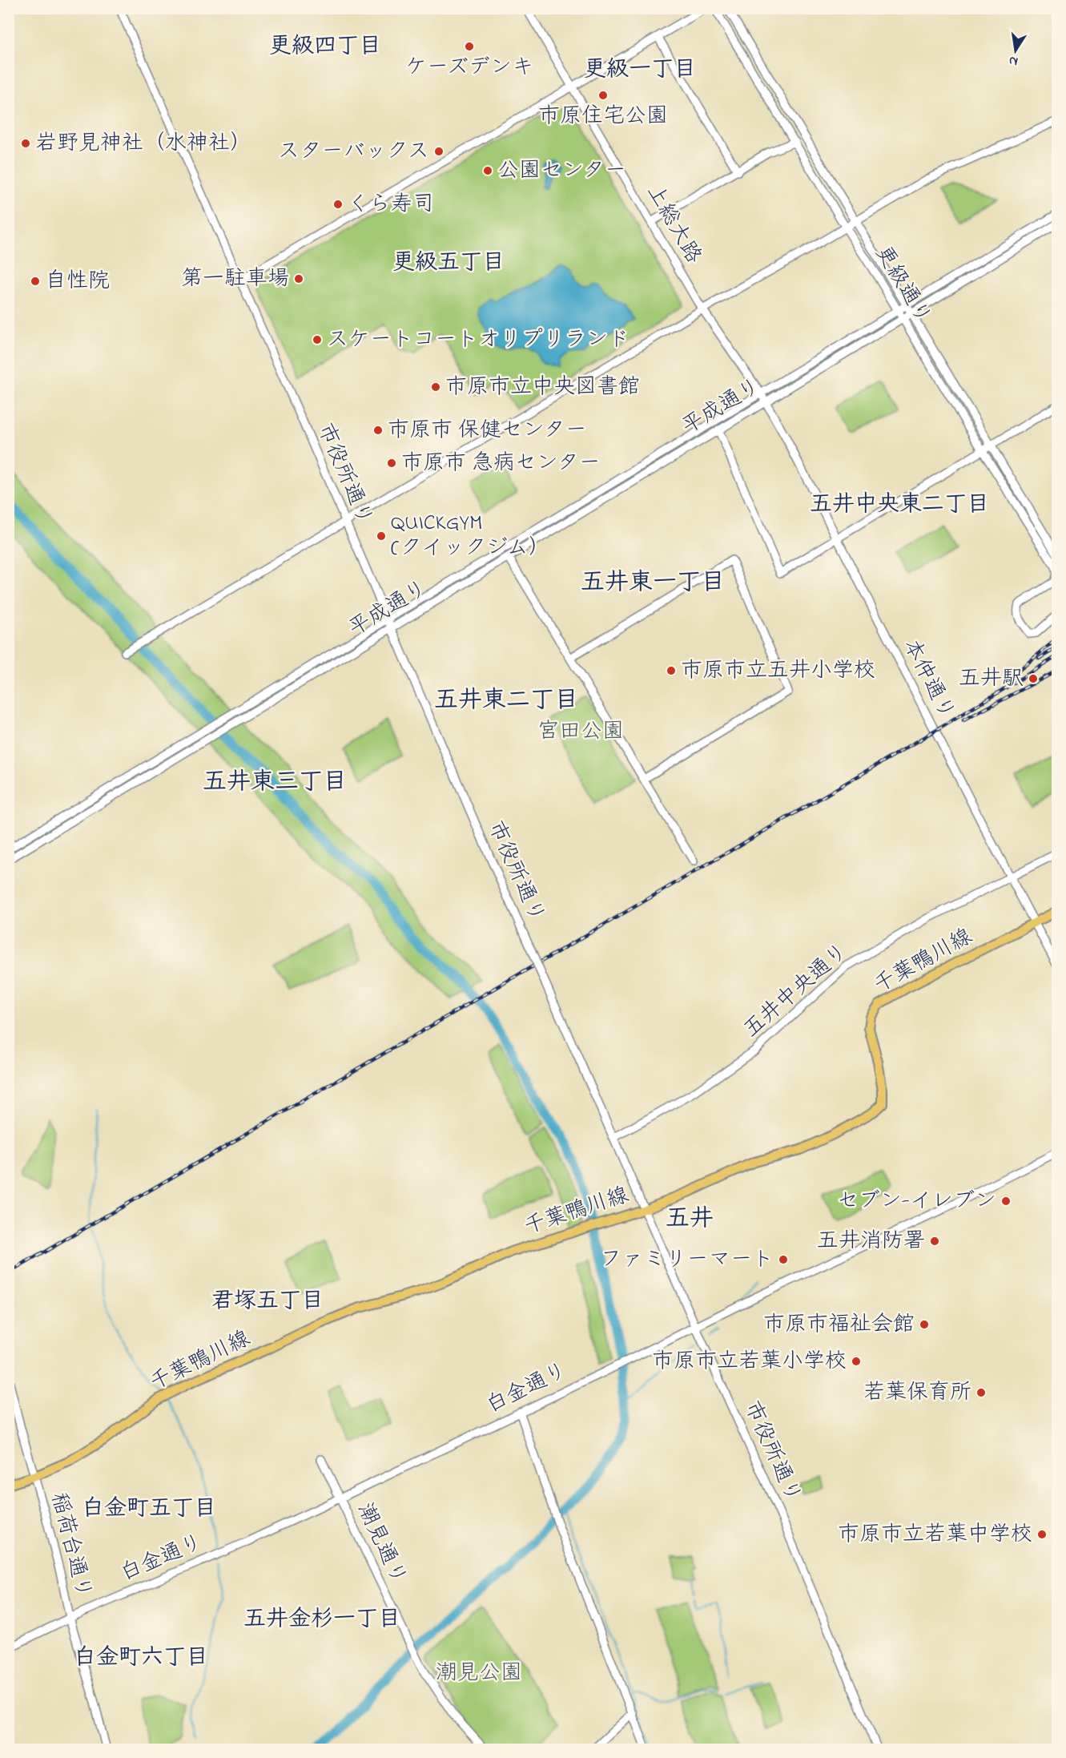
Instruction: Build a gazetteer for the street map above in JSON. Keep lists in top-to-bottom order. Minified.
{"streets":{"main road":["千葉鴨川線"],"street":["上総大路","更級通り","平成通り","市役所通り","本仲通り","五井中央通り","白金通り","潮見通り","稲荷台通り"]},"crossings":[["上総大路","平成通り"],["上総大路","本仲通り"],["更級通り","平成通り"],["平成通り","市役所通り"],["平成通り","本仲通り"],["市役所通り","千葉鴨川線"],["市役所通り","五井中央通り"],["市役所通り","白金通り"],["本仲通り","千葉鴨川線"],["本仲通り","五井中央通り"],["千葉鴨川線","稲荷台通り"],["白金通り","潮見通り"],["白金通り","稲荷台通り"]],"districts":["更級四丁目","更級一丁目","更級五丁目","五井中央東二丁目","五井東一丁目","五井東二丁目","五井東三丁目","五井","君塚五丁目","白金町五丁目","五井金杉一丁目","白金町六丁目"],"parks":["宮田公園","潮見公園"],"places":["ケーズデンキ","市原住宅公園","岩野見神社（水神社）","スターバックス","公園センター","くら寿司","第一駐車場","自性院","スケートコートオリプリランド","市原市立中央図書館","市原市 保健センター","市原市 急病センター","QUICKGYM (クイックジム）","市原市立五井小学校","五井駅","セブン-イレブン","五井消防署","ファミリーマート","市原市福祉会館","市原市立若葉小学校","若葉保育所","市原市立若葉中学校"],"north":"bottom"}
